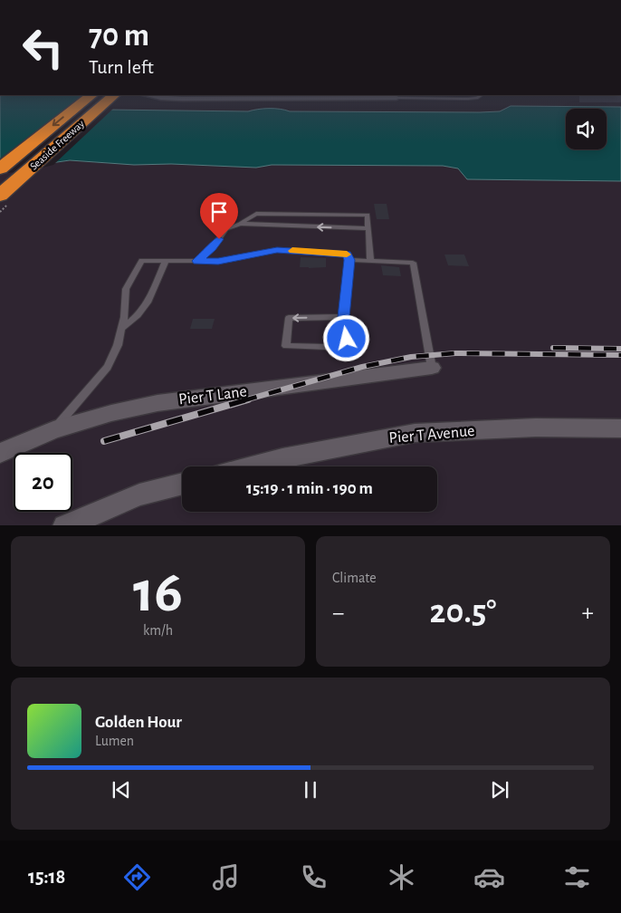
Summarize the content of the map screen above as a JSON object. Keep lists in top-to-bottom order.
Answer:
{
  "streets": {
    "highway": ["Seaside Freeway"],
    "street": ["Pier T Lane", "Pier T Avenue"]
  },
  "page": {
    "turn": ["70 m", "Turn left"],
    "limit": "20",
    "trip": "15:19 · 1 min · 190 m",
    "tile": [
      ["16", "km/h"],
      "Climate"
    ],
    "heat": ["−", "20.5°", "+"],
    "song": ["Golden Hour", "Lumen"],
    "tabs": "15:18"
  }
}
